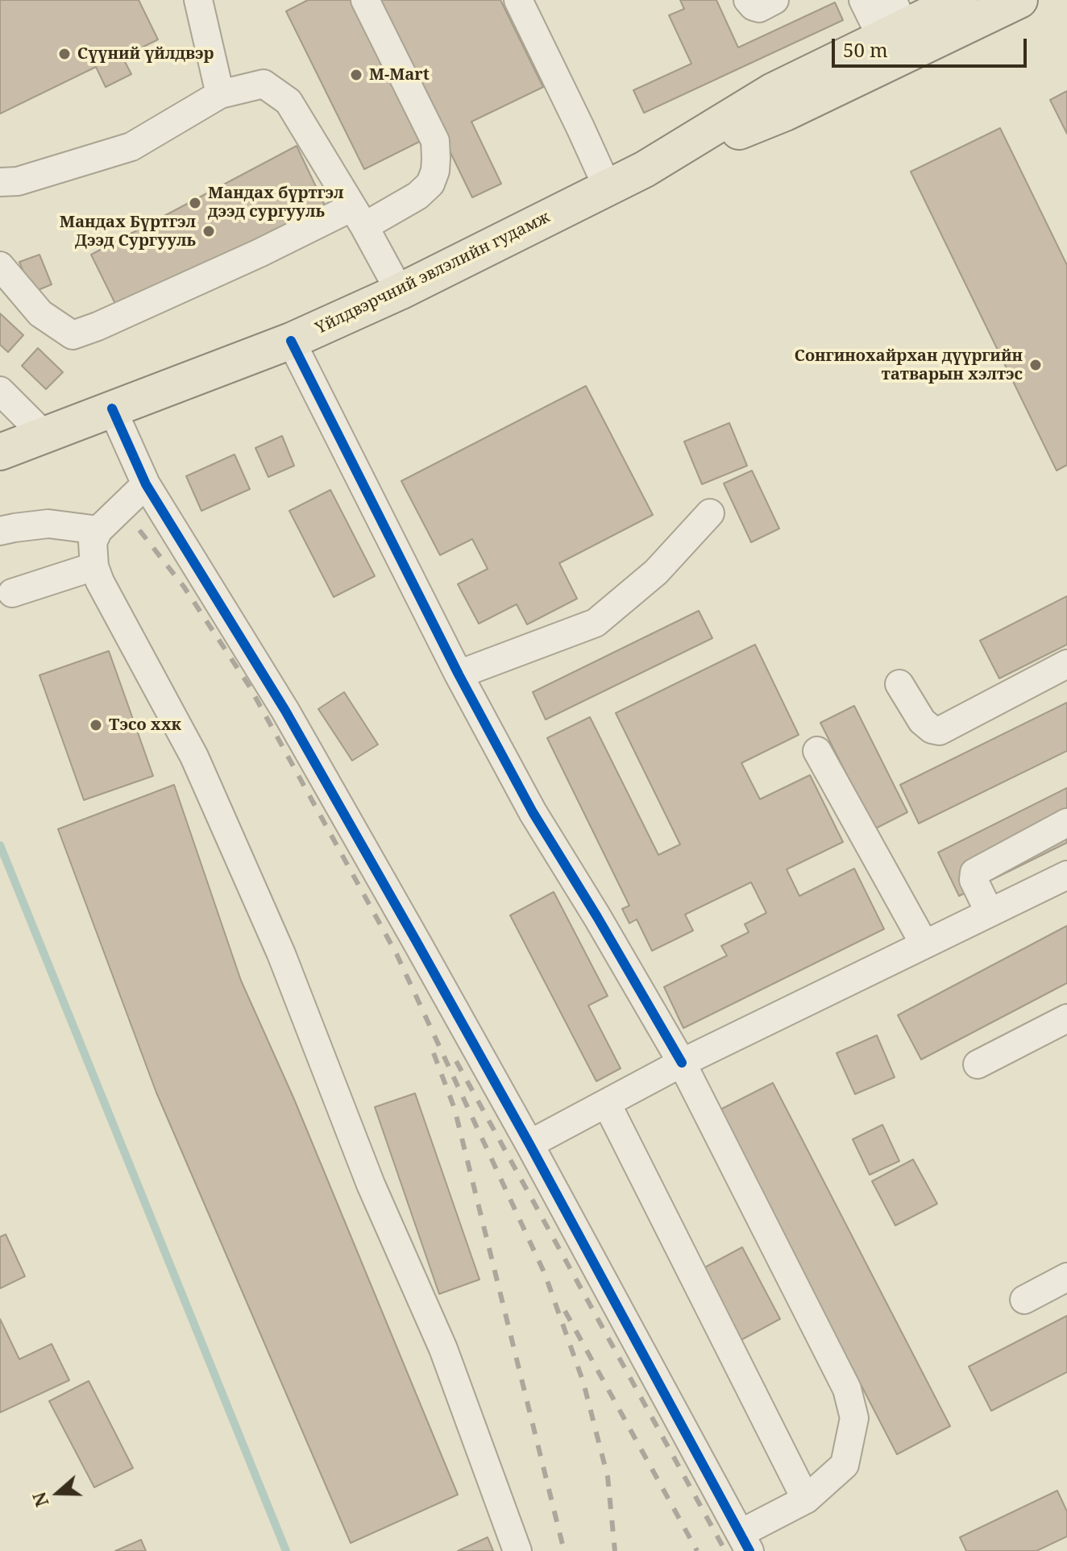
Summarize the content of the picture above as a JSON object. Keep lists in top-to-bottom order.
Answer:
{
  "streets": {
    "main road": ["Үйлдвэрчний эвлэлийн гудамж"]
  },
  "places": [
    "Сүүний үйлдвэр",
    "M-Mart",
    "Мандах бүртгэл дээд сургууль",
    "Мандах Бүртгэл Дээд Сургууль",
    "Сонгинохайрхан дүүргийн татварын хэлтэс",
    "Тэсо ххк"
  ],
  "scale_bar": "50 m",
  "north": "left"
}
